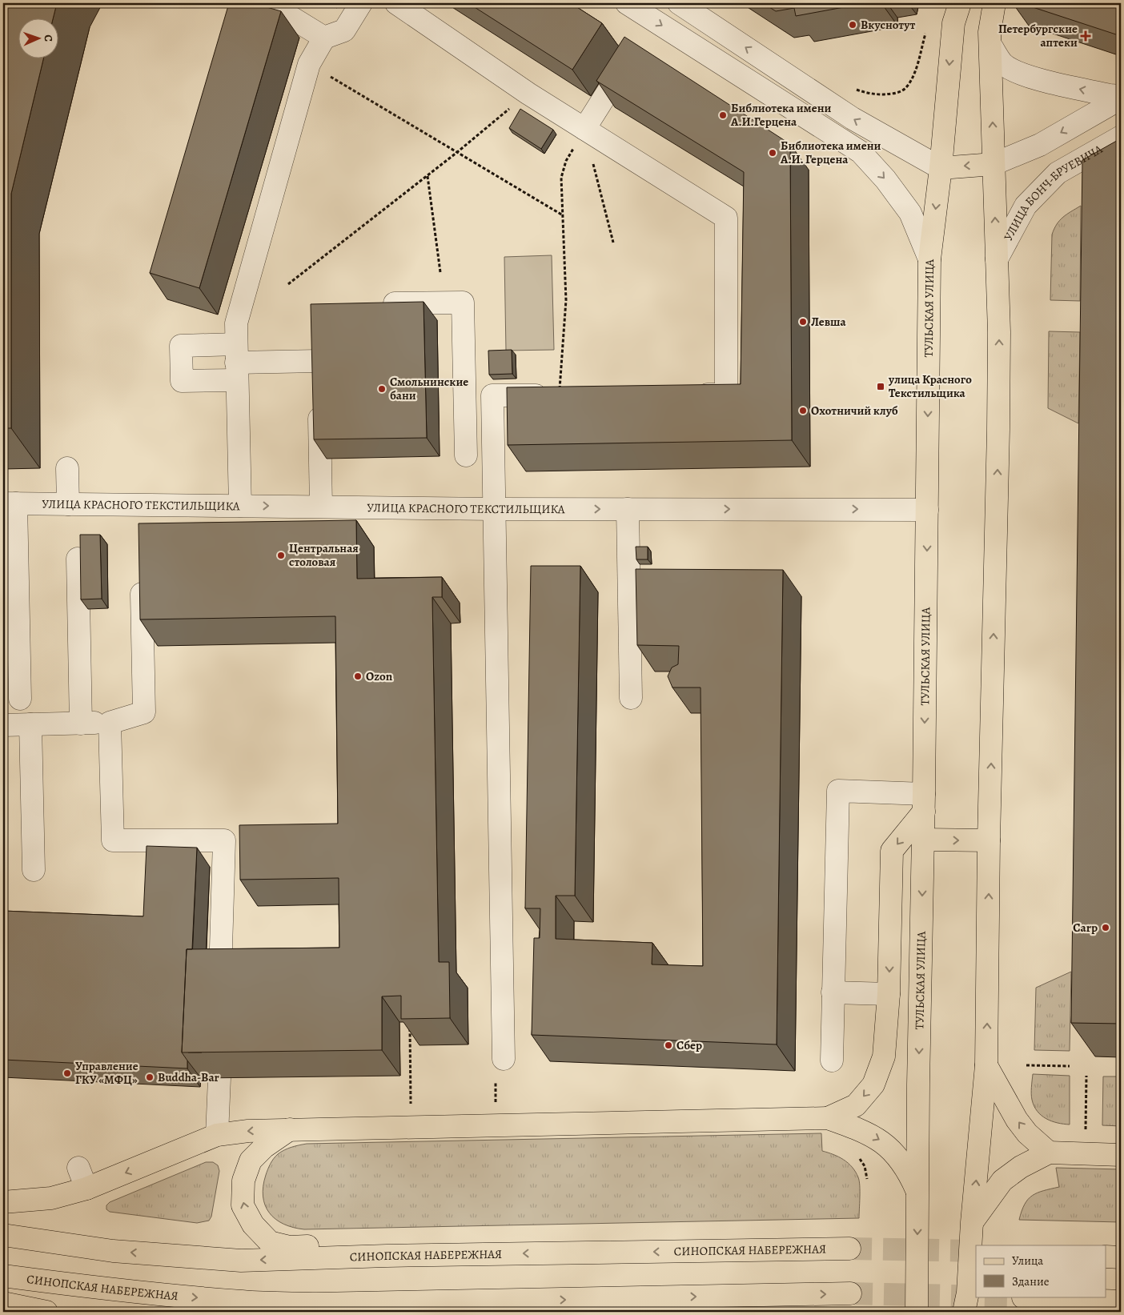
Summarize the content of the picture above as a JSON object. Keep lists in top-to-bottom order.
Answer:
{
  "streets": {
    "main road": ["ТУЛЬСКАЯ УЛИЦА", "СИНОПСКАЯ НАБЕРЕЖНАЯ"],
    "street": ["УЛИЦА БОНЧ-БРУЕВИЧА", "УЛИЦА КРАСНОГО ТЕКСТИЛЬЩИКА"]
  },
  "crossings": [
    ["ТУЛЬСКАЯ УЛИЦА", "УЛИЦА КРАСНОГО ТЕКСТИЛЬЩИКА"]
  ],
  "one_way": ["УЛИЦА КРАСНОГО ТЕКСТИЛЬЩИКА"],
  "places": {
    "other": [
      "Вкуснотут",
      "Библиотека имени А.И.Герцена",
      "Библиотека имени А.И. Герцена",
      "Левша",
      "Смольнинские бани",
      "Охотничий клуб",
      "Центральная столовая",
      "Ozon",
      "Carp",
      "Сбер",
      "Управление ГКУ «МФЦ»",
      "Buddha-Bar"
    ],
    "health": ["Петербургские аптеки"],
    "transit": ["улица Красного Текстильщика"]
  },
  "legend": ["Улица", "Здание"],
  "north": "right"
}
